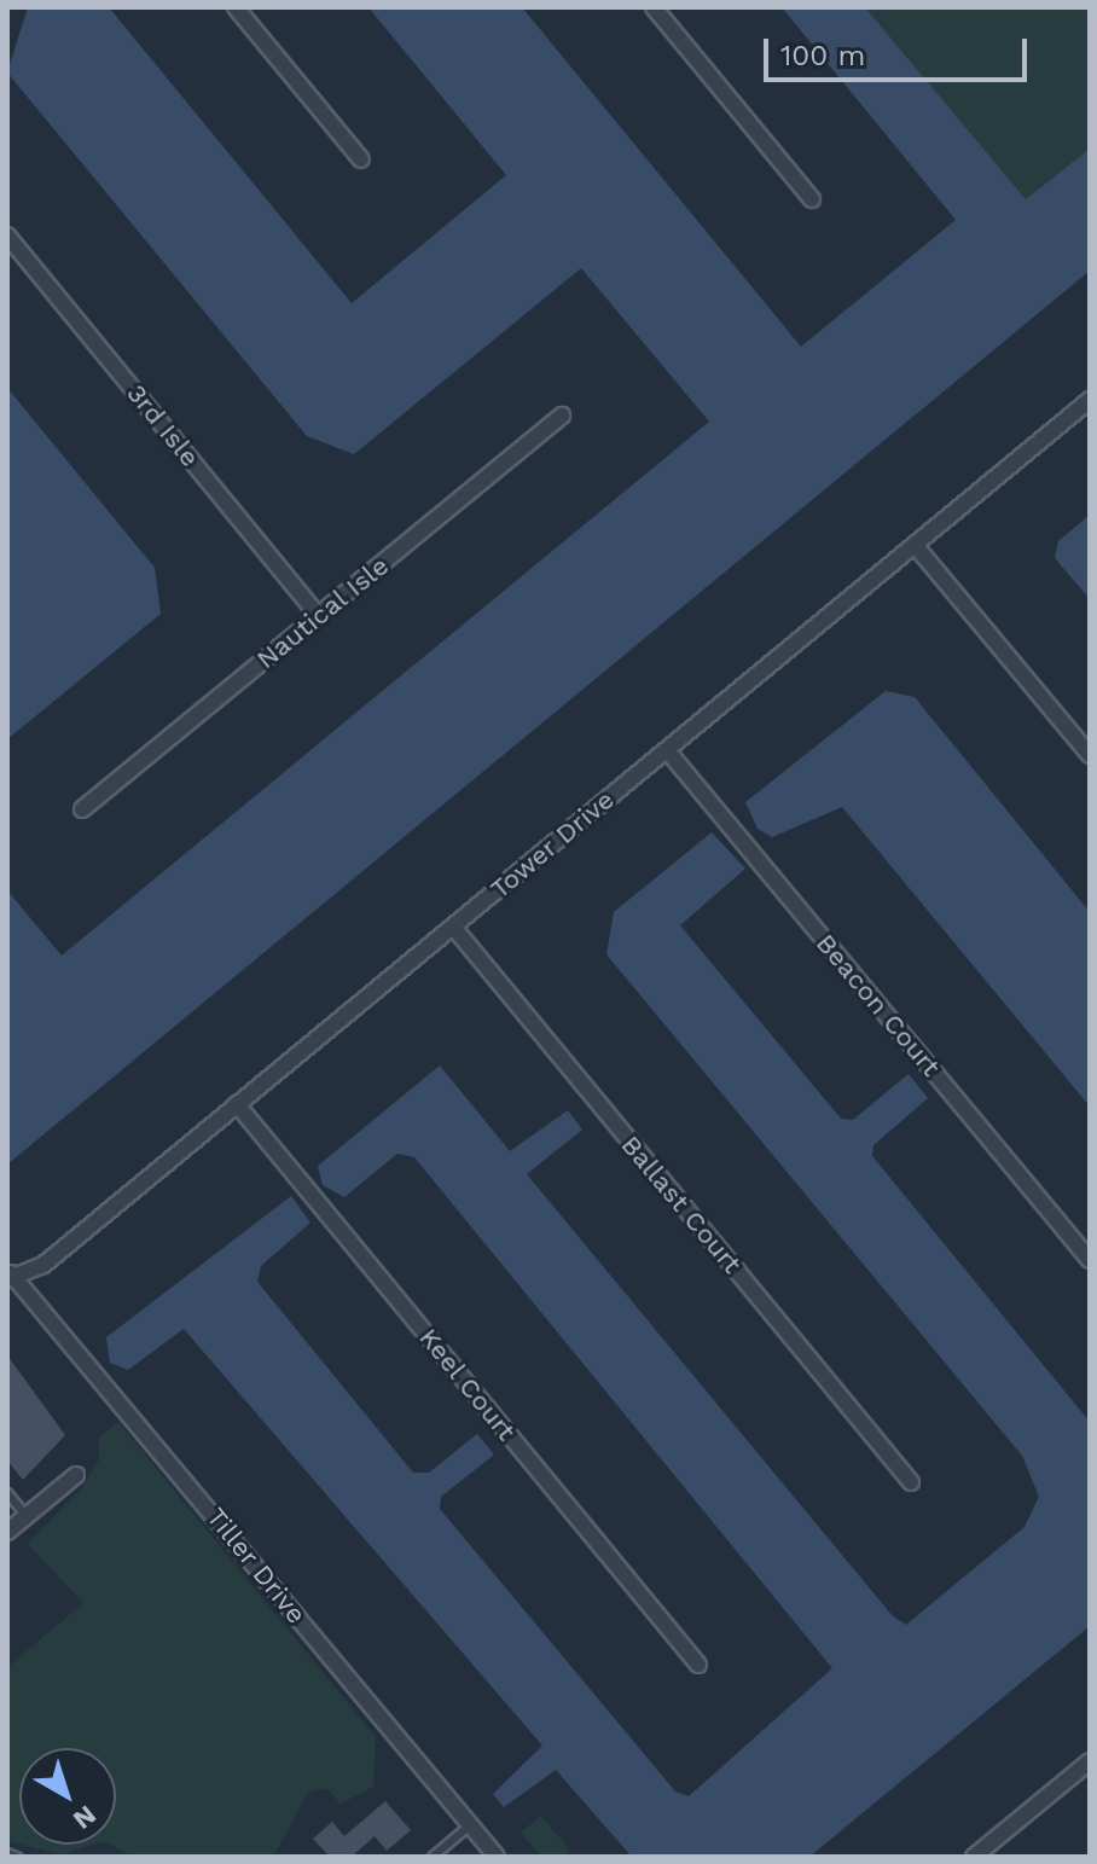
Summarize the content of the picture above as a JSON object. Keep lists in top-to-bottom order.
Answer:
{
  "streets": {
    "street": [
      "3rd Isle",
      "Nautical Isle",
      "Tower Drive",
      "Beacon Court",
      "Ballast Court",
      "Keel Court",
      "Tiller Drive"
    ]
  },
  "crossings": [
    ["3rd Isle", "Nautical Isle"],
    ["Tower Drive", "Beacon Court"],
    ["Tower Drive", "Ballast Court"],
    ["Tower Drive", "Keel Court"],
    ["Tower Drive", "Tiller Drive"]
  ],
  "scale_bar": "100 m",
  "north": "bottom right"
}
